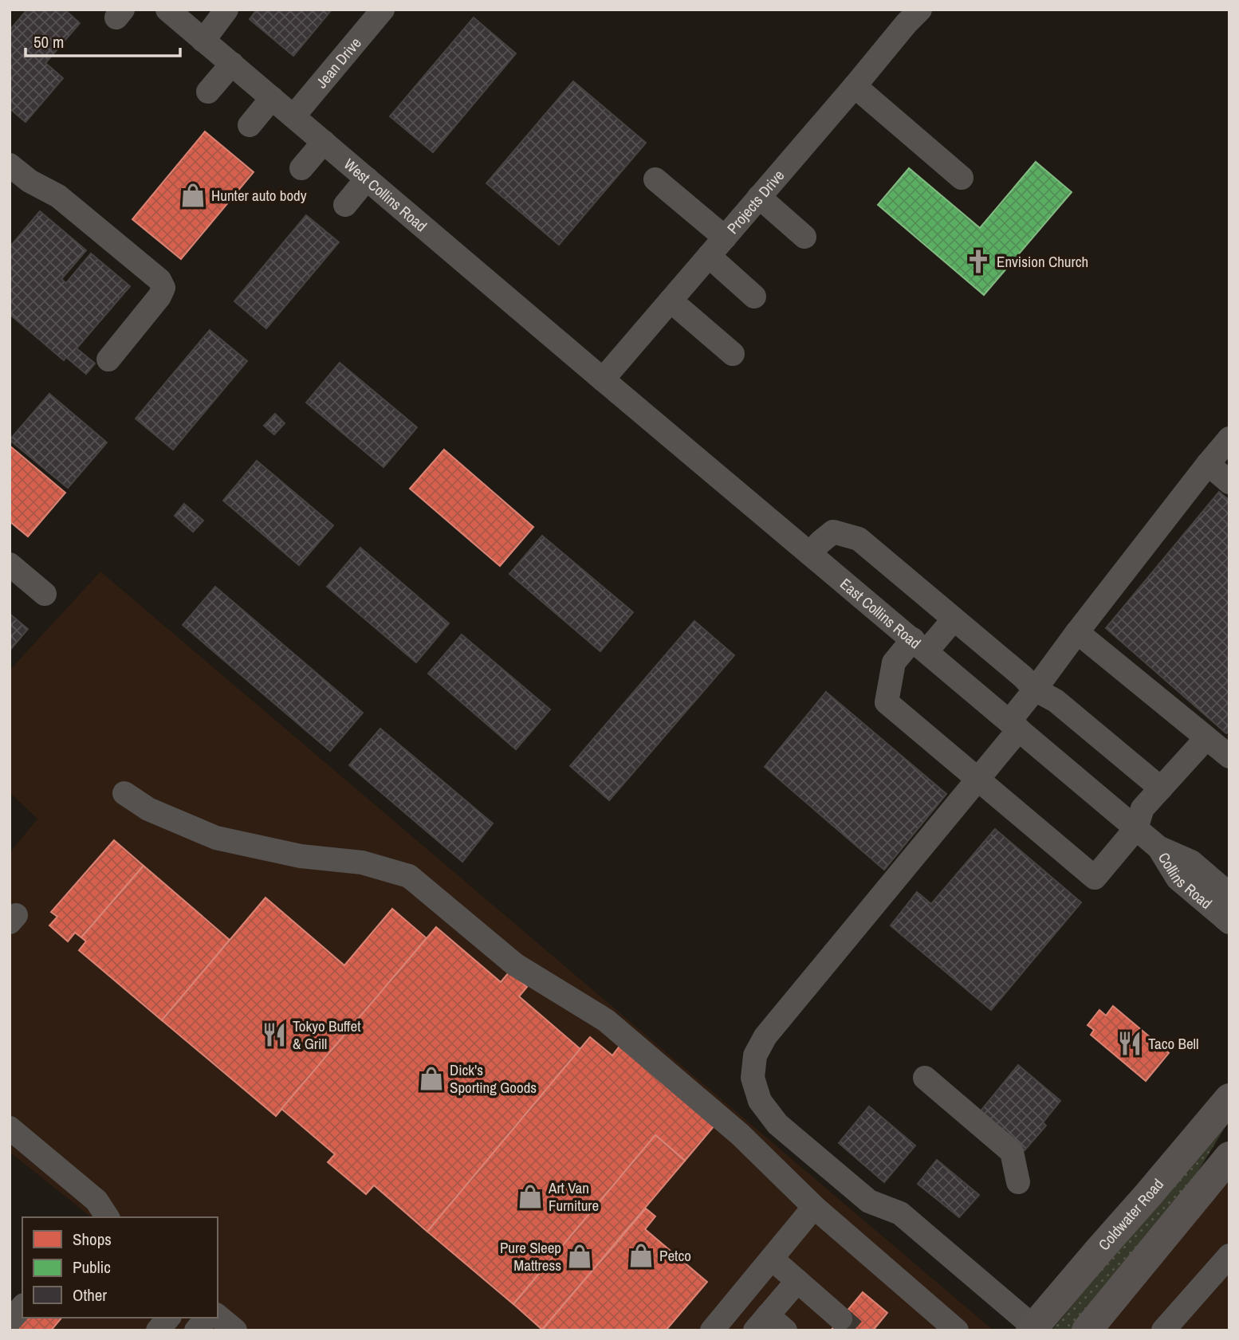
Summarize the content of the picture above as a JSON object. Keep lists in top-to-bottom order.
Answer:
{
  "streets": {
    "main road": ["Coldwater Road"],
    "street": [
      "Jean Drive",
      "West Collins Road",
      "Projects Drive",
      "East Collins Road",
      "Collins Road"
    ]
  },
  "crossings": [
    ["Jean Drive", "West Collins Road"],
    ["West Collins Road", "Projects Drive"],
    ["West Collins Road", "East Collins Road"],
    ["Projects Drive", "East Collins Road"],
    ["East Collins Road", "Collins Road"]
  ],
  "places": {
    "shop": [
      "Hunter auto body",
      "Dick's Sporting Goods",
      "Art Van Furniture",
      "Petco",
      "Pure Sleep Mattress"
    ],
    "church": ["Envision Church"],
    "restaurant": ["Tokyo Buffet & Grill", "Taco Bell"]
  },
  "legend": ["Shops", "Public", "Other"],
  "scale_bar": "50 m"
}
